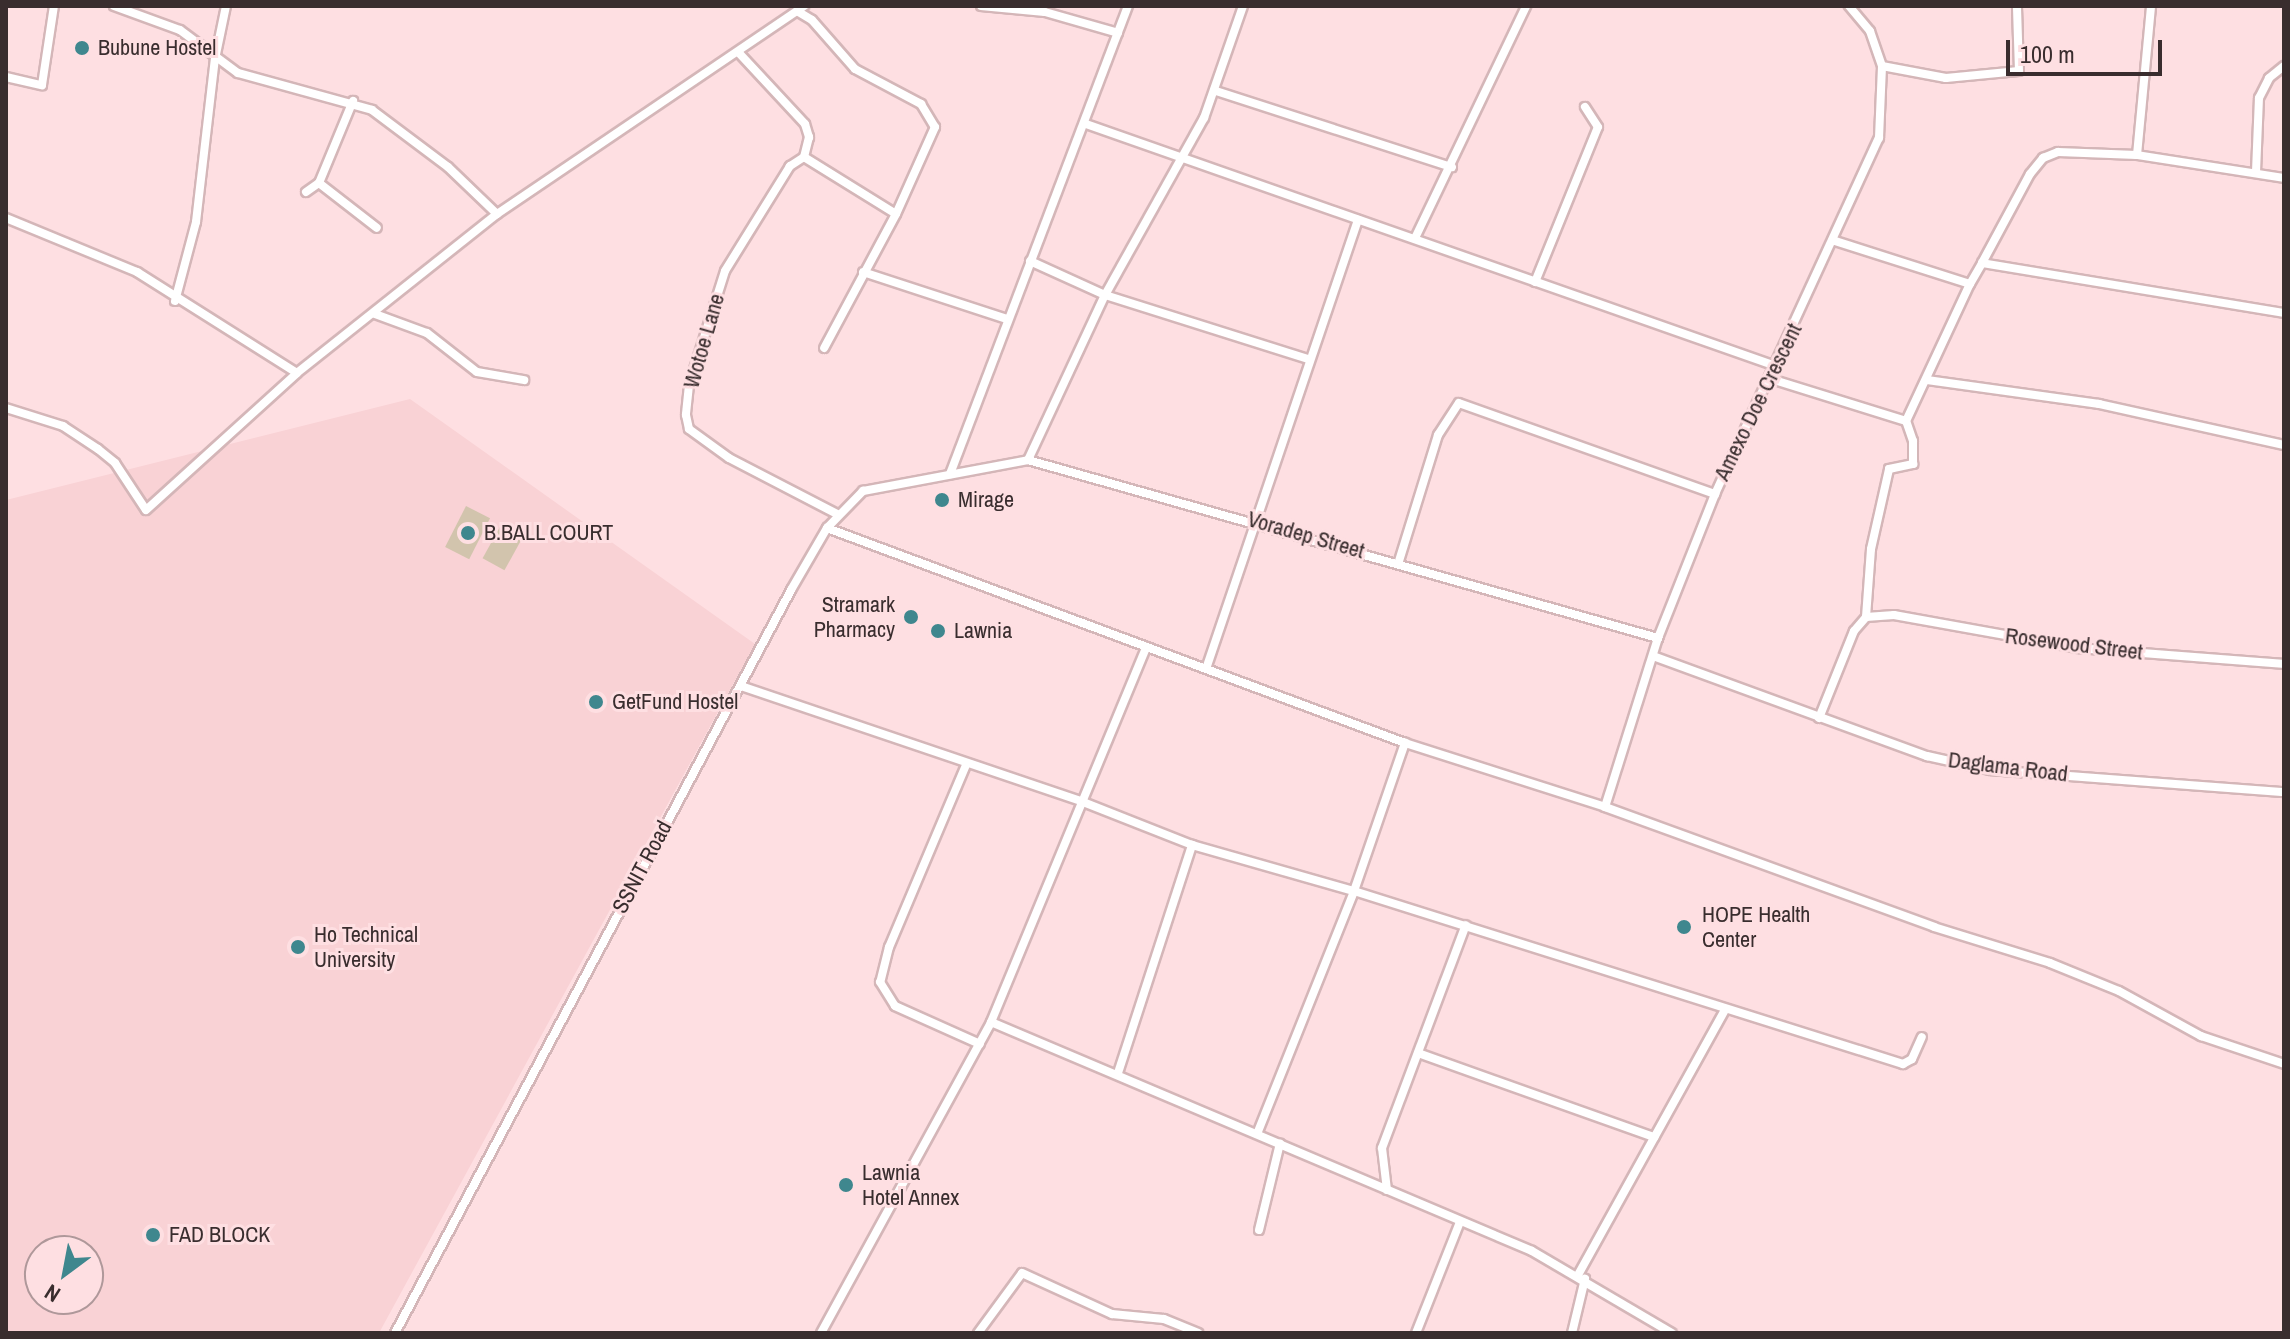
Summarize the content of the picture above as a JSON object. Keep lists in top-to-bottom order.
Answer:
{
  "streets": {
    "street": [
      "Wotoe Lane",
      "Amexo Doe Crescent",
      "Voradep Street",
      "Rosewood Street",
      "Daglama Road",
      "SSNIT Road"
    ]
  },
  "crossings": [
    ["Wotoe Lane", "SSNIT Road"],
    ["Amexo Doe Crescent", "Voradep Street"],
    ["Amexo Doe Crescent", "Daglama Road"],
    ["Voradep Street", "SSNIT Road"]
  ],
  "places": [
    "Bubune Hostel",
    "Mirage",
    "B.BALL COURT",
    "Stramark Pharmacy",
    "Lawnia",
    "GetFund Hostel",
    "HOPE Health Center",
    "Ho Technical University",
    "Lawnia Hotel Annex",
    "FAD BLOCK"
  ],
  "scale_bar": "100 m",
  "north": "bottom left"
}
